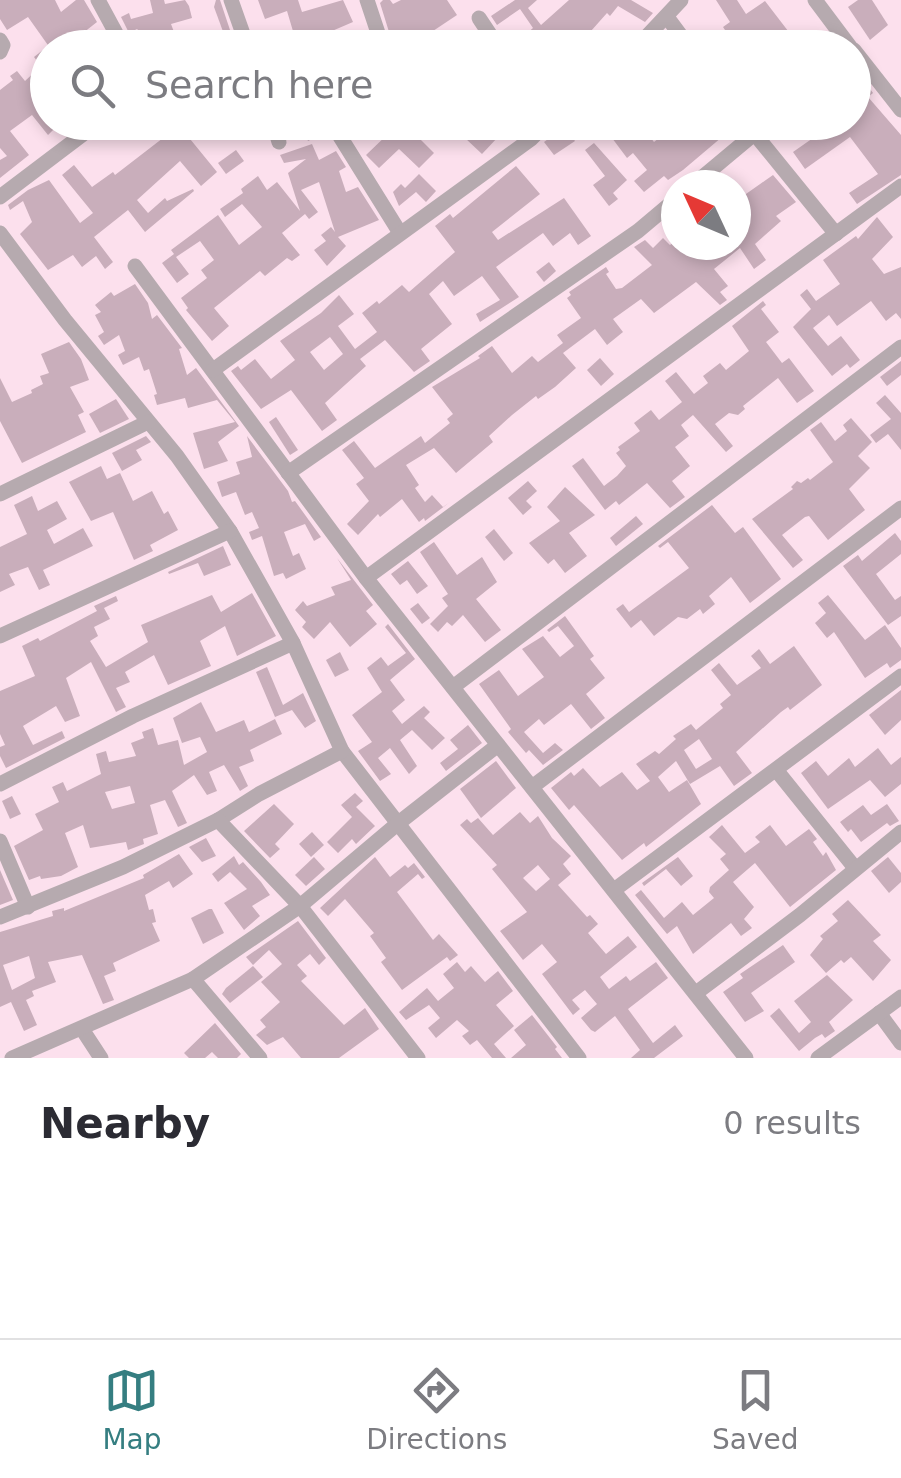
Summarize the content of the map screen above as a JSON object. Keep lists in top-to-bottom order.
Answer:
{
  "north": "top left",
  "page": {
    "search": "Search here",
    "heading": ["Nearby", "0 results"],
    "nav": ["Map", "Directions", "Saved"]
  }
}
